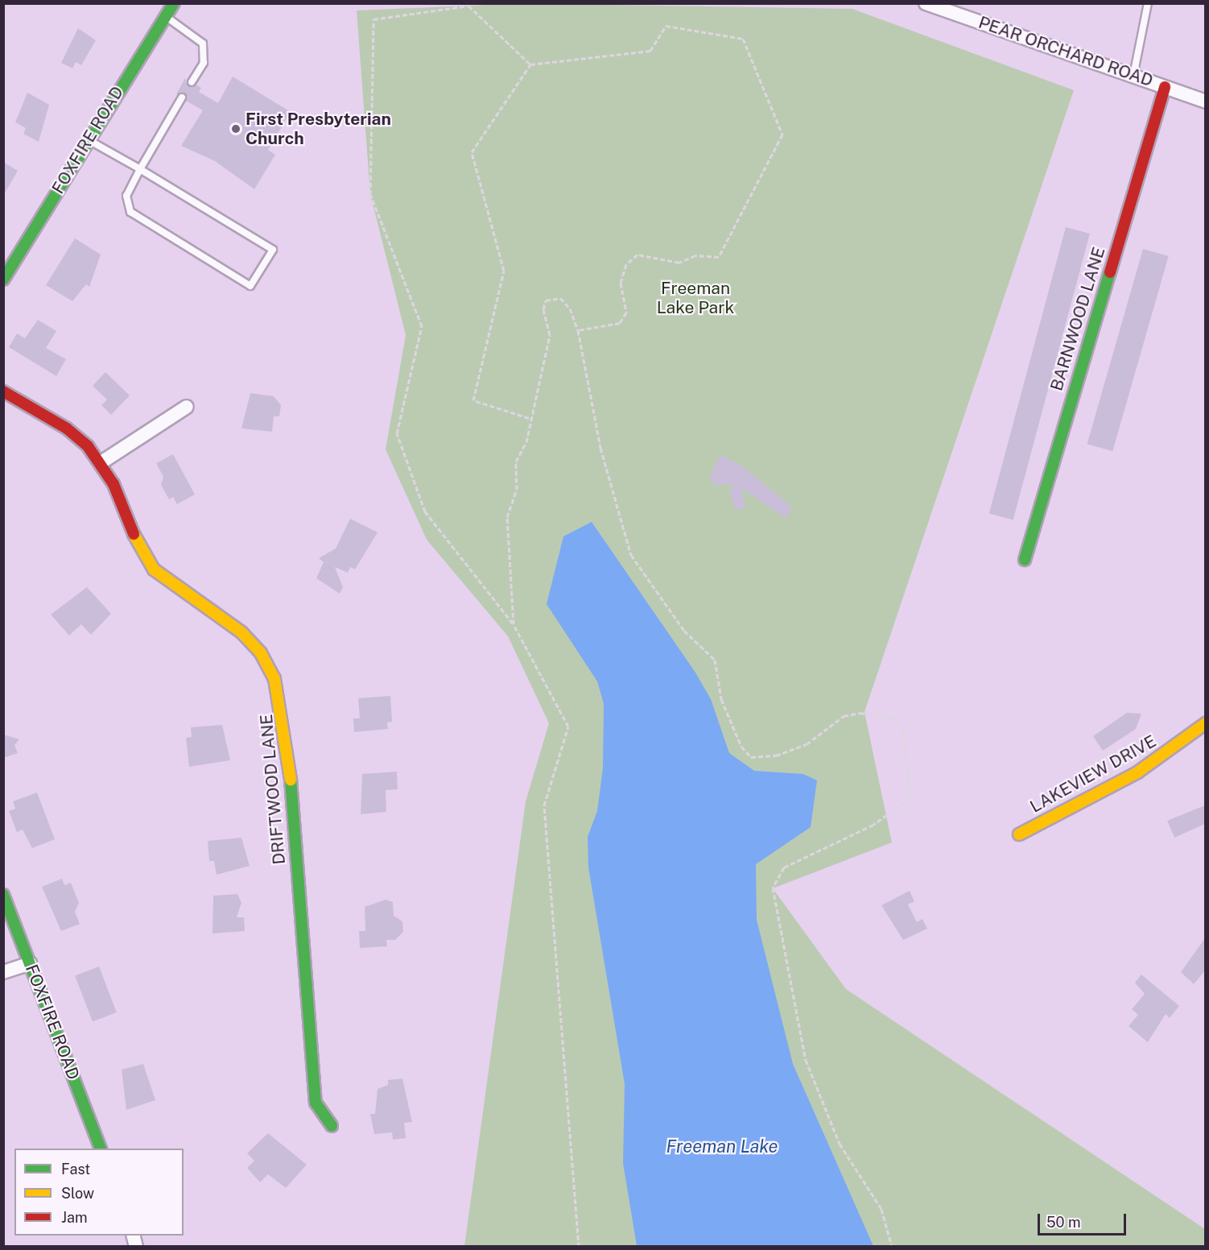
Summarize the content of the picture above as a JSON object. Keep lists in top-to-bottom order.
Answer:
{
  "streets": {
    "street": [
      "PEAR ORCHARD ROAD",
      "FOXFIRE ROAD",
      "BARNWOOD LANE",
      "LAKEVIEW DRIVE",
      "DRIFTWOOD LANE"
    ]
  },
  "crossings": [
    ["PEAR ORCHARD ROAD", "BARNWOOD LANE"]
  ],
  "water": ["Freeman Lake"],
  "parks": ["Freeman Lake Park"],
  "places": ["First Presbyterian Church"],
  "legend": ["Fast", "Slow", "Jam"],
  "scale_bar": "50 m"
}
